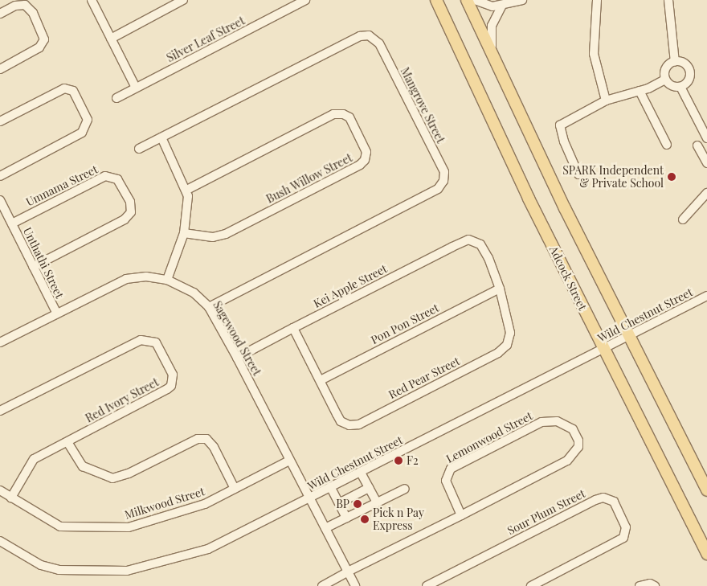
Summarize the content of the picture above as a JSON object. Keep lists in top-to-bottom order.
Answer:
{
  "streets": {
    "main road": ["Adcock Street"],
    "street": [
      "Silver Leaf Street",
      "Mangrove Street",
      "Bush Willow Street",
      "Umnama Street",
      "Unthathi Street",
      "Kei Apple Street",
      "Wild Chestnut Street",
      "Pon Pon Street",
      "Sagewood Street",
      "Red Pear Street",
      "Red Ivory Street",
      "Lemonwood Street",
      "Milkwood Street",
      "Sour Plum Street"
    ]
  },
  "crossings": [
    ["Mangrove Street", "Sagewood Street"],
    ["Umnama Street", "Unthathi Street"],
    ["Unthathi Street", "Sagewood Street"],
    ["Adcock Street", "Wild Chestnut Street"],
    ["Kei Apple Street", "Sagewood Street"],
    ["Kei Apple Street", "Red Pear Street"],
    ["Wild Chestnut Street", "Sagewood Street"],
    ["Pon Pon Street", "Red Pear Street"],
    ["Sagewood Street", "Lemonwood Street"],
    ["Sagewood Street", "Milkwood Street"],
    ["Red Ivory Street", "Milkwood Street"]
  ],
  "places": [
    "SPARK Independent & Private School",
    "F2",
    "BP",
    "Pick n Pay Express"
  ]
}
